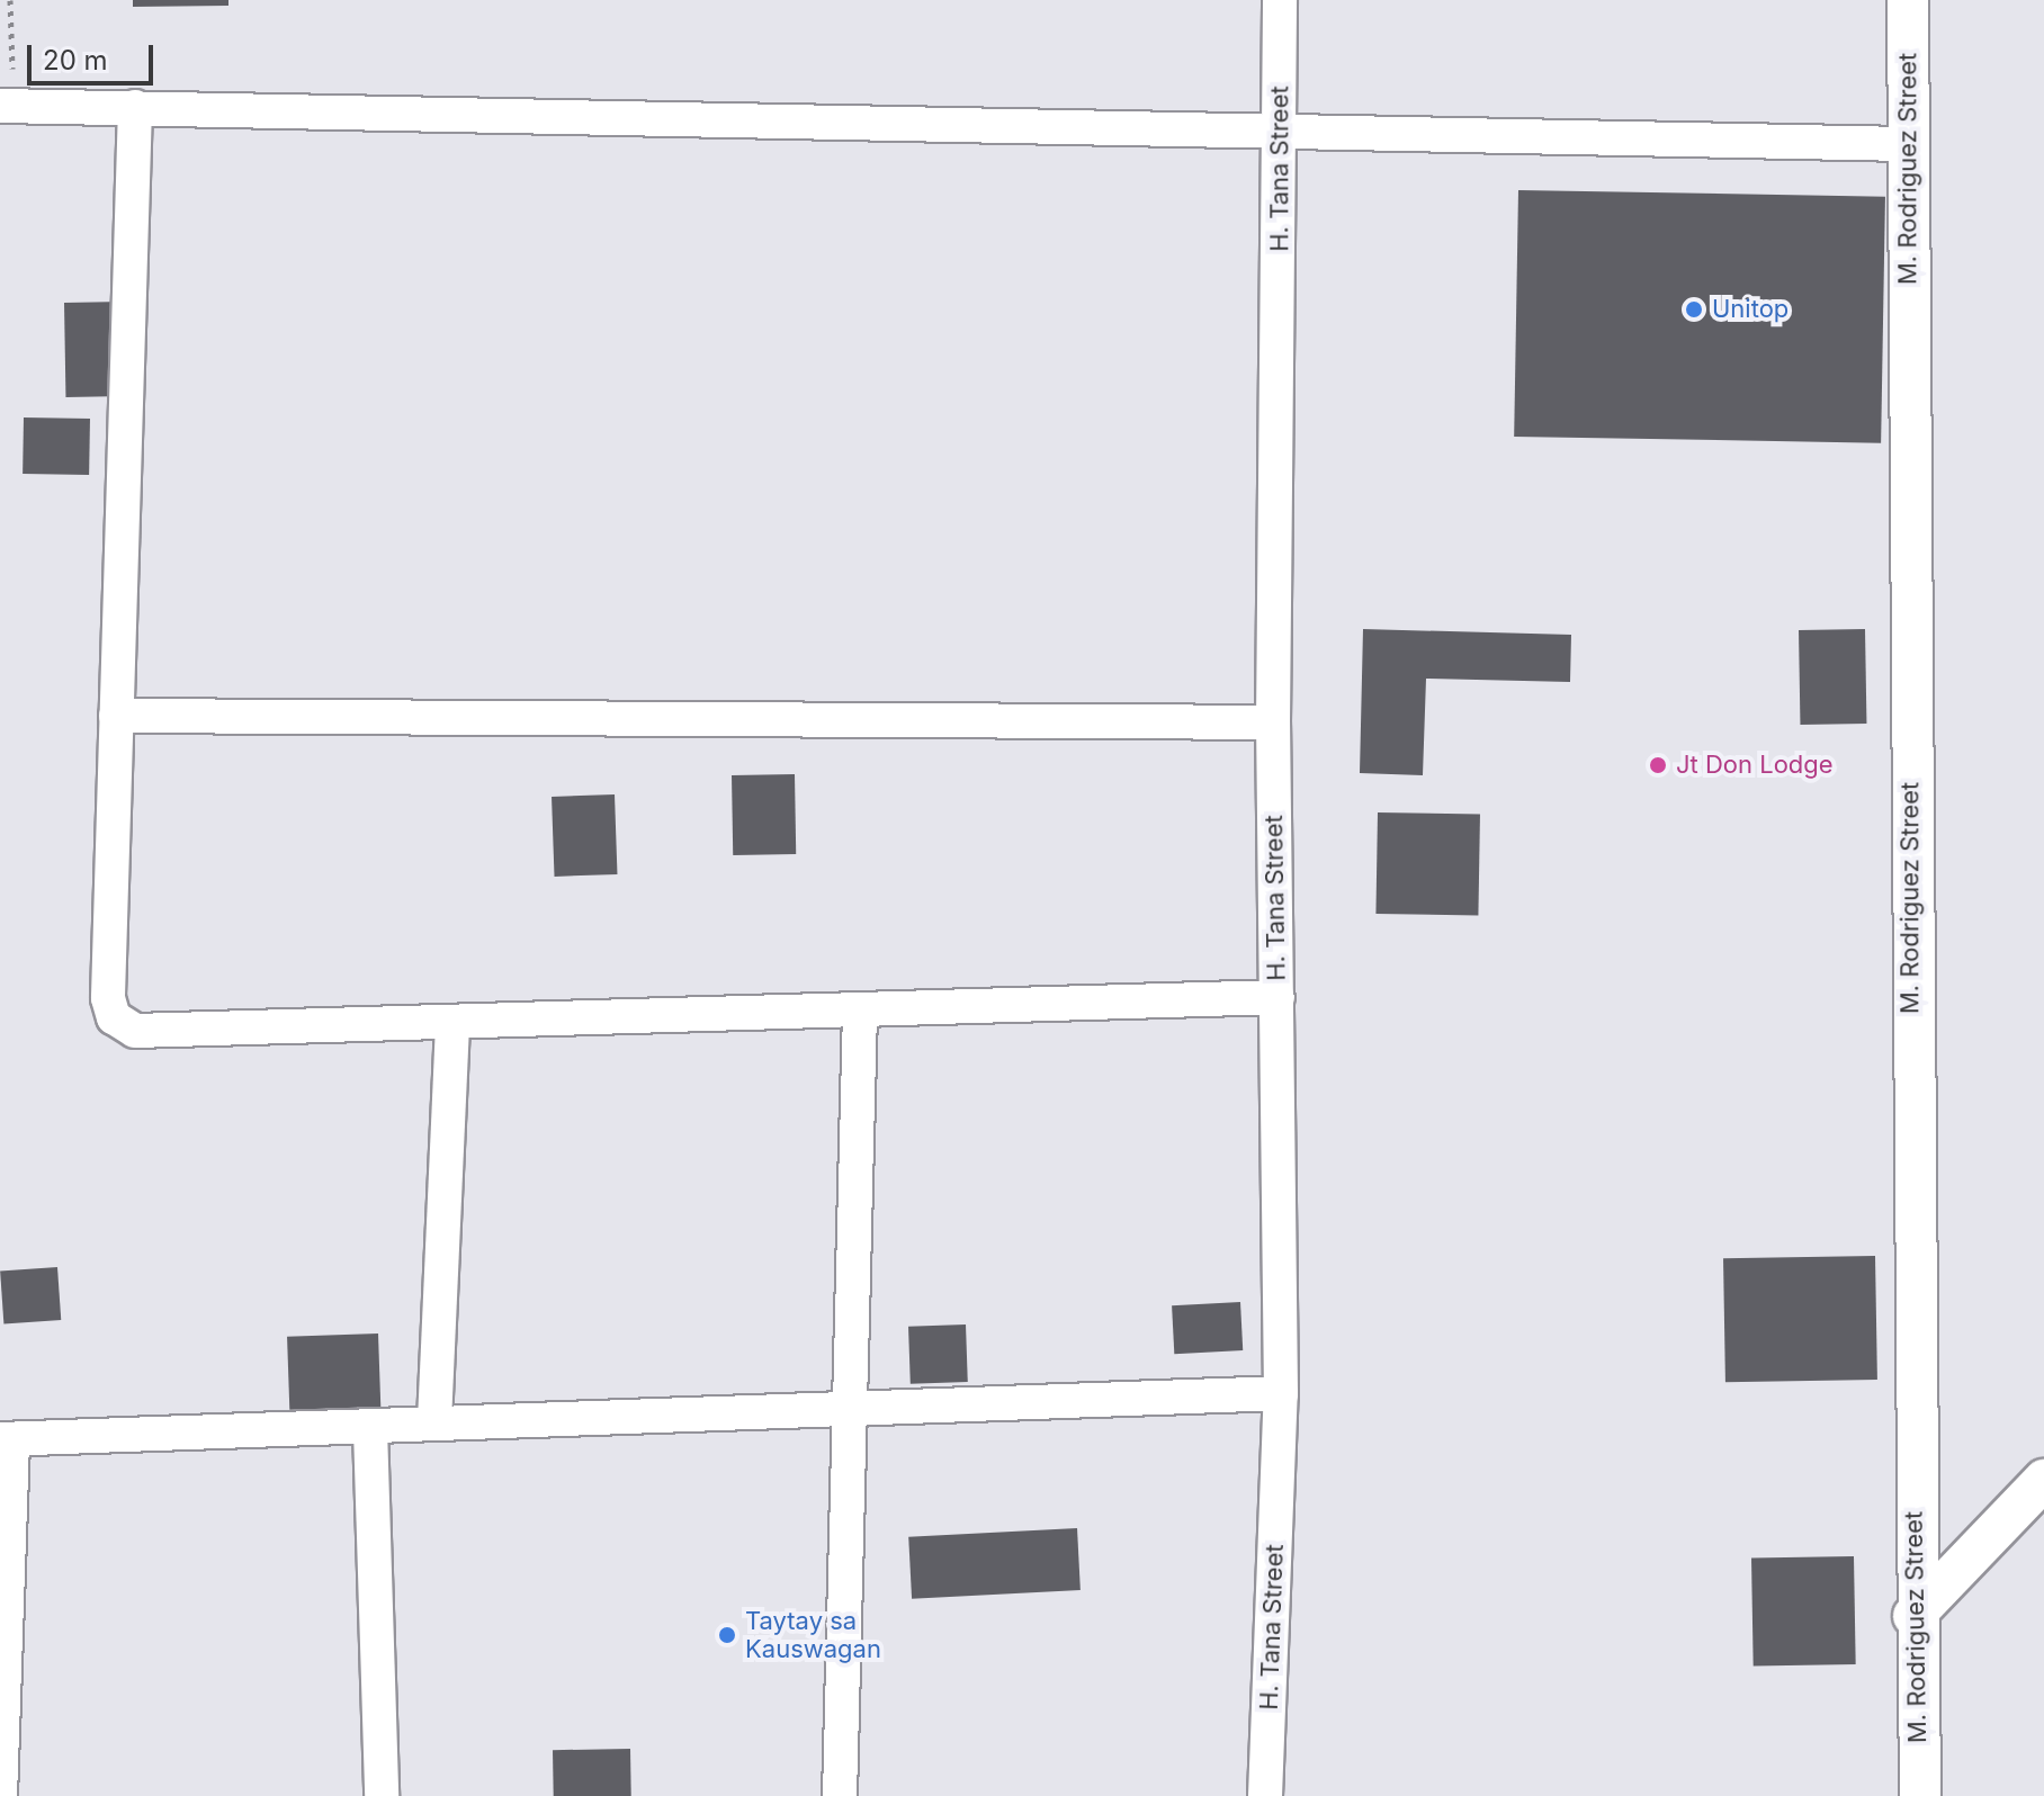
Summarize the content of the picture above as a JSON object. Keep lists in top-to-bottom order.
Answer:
{
  "streets": {
    "street": ["H. Tana Street", "M. Rodriguez Street"]
  },
  "places": ["Unitop", "Jt Don Lodge", "Taytay sa Kauswagan"],
  "scale_bar": "20 m"
}
